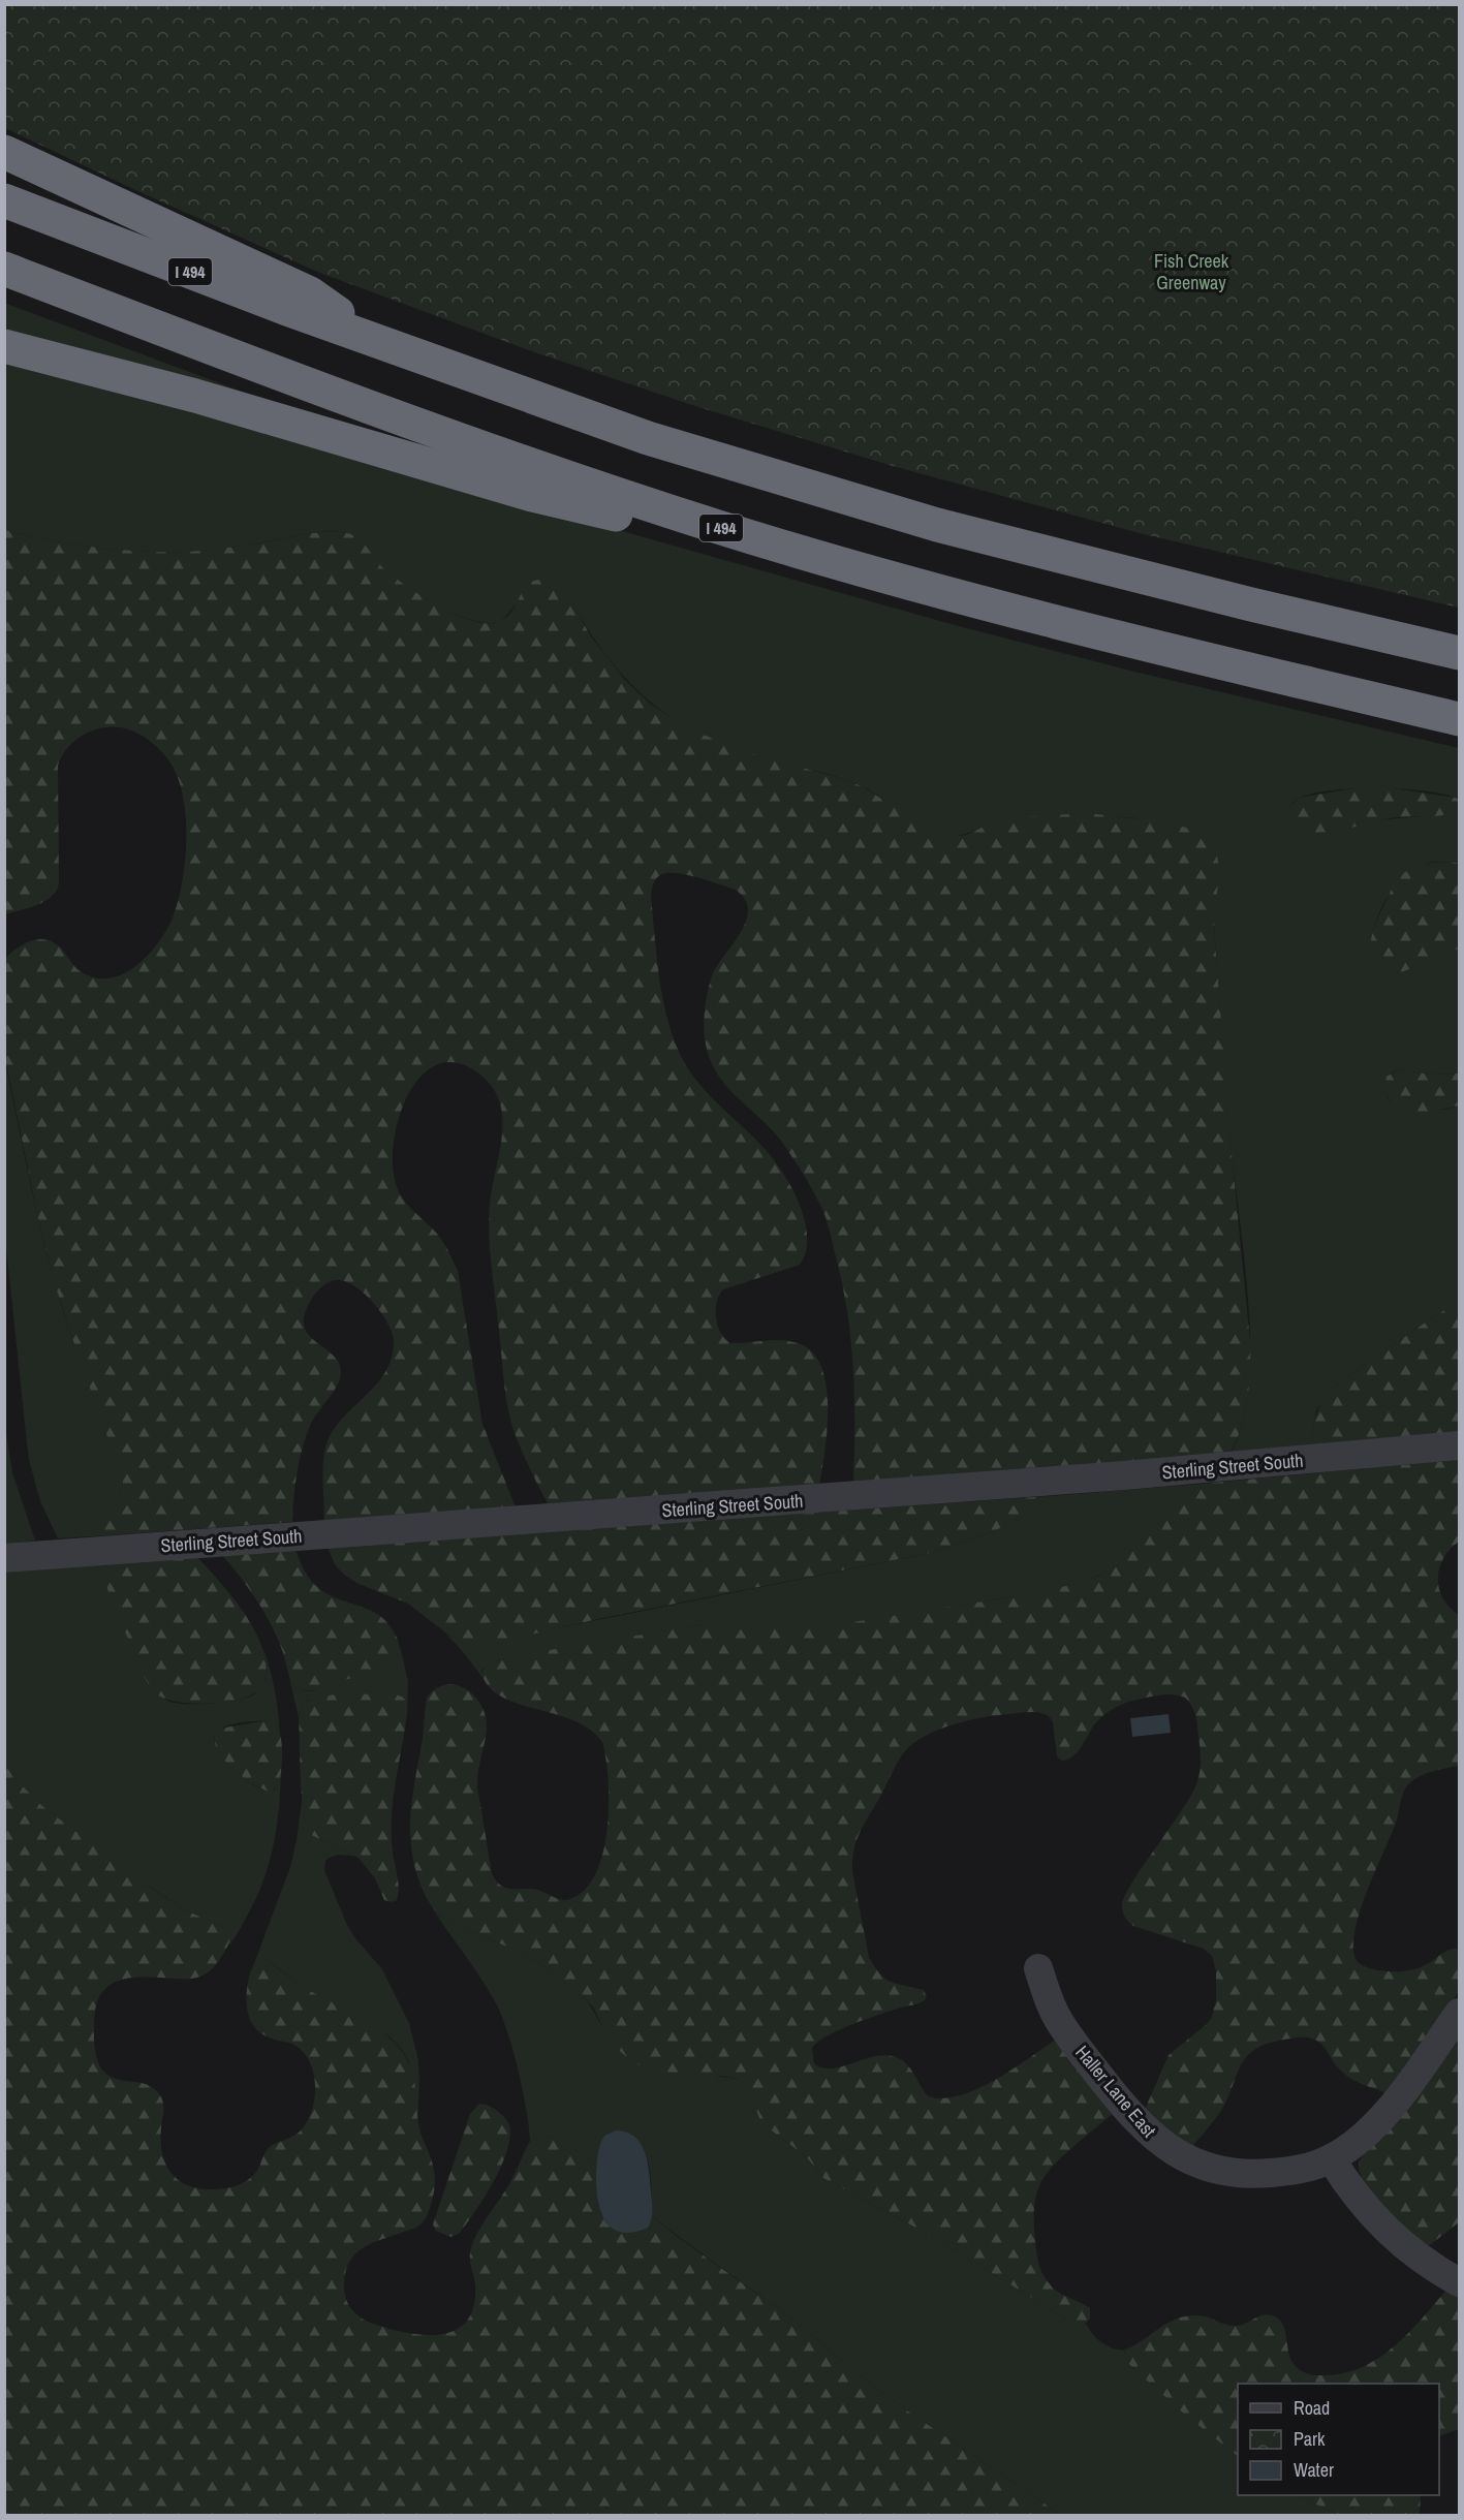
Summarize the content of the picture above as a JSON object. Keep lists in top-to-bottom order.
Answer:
{
  "streets": {
    "highway": ["I 494"],
    "street": ["Sterling Street South", "Haller Lane East"]
  },
  "parks": ["Fish Creek Greenway"],
  "legend": ["Road", "Park", "Water"]
}
